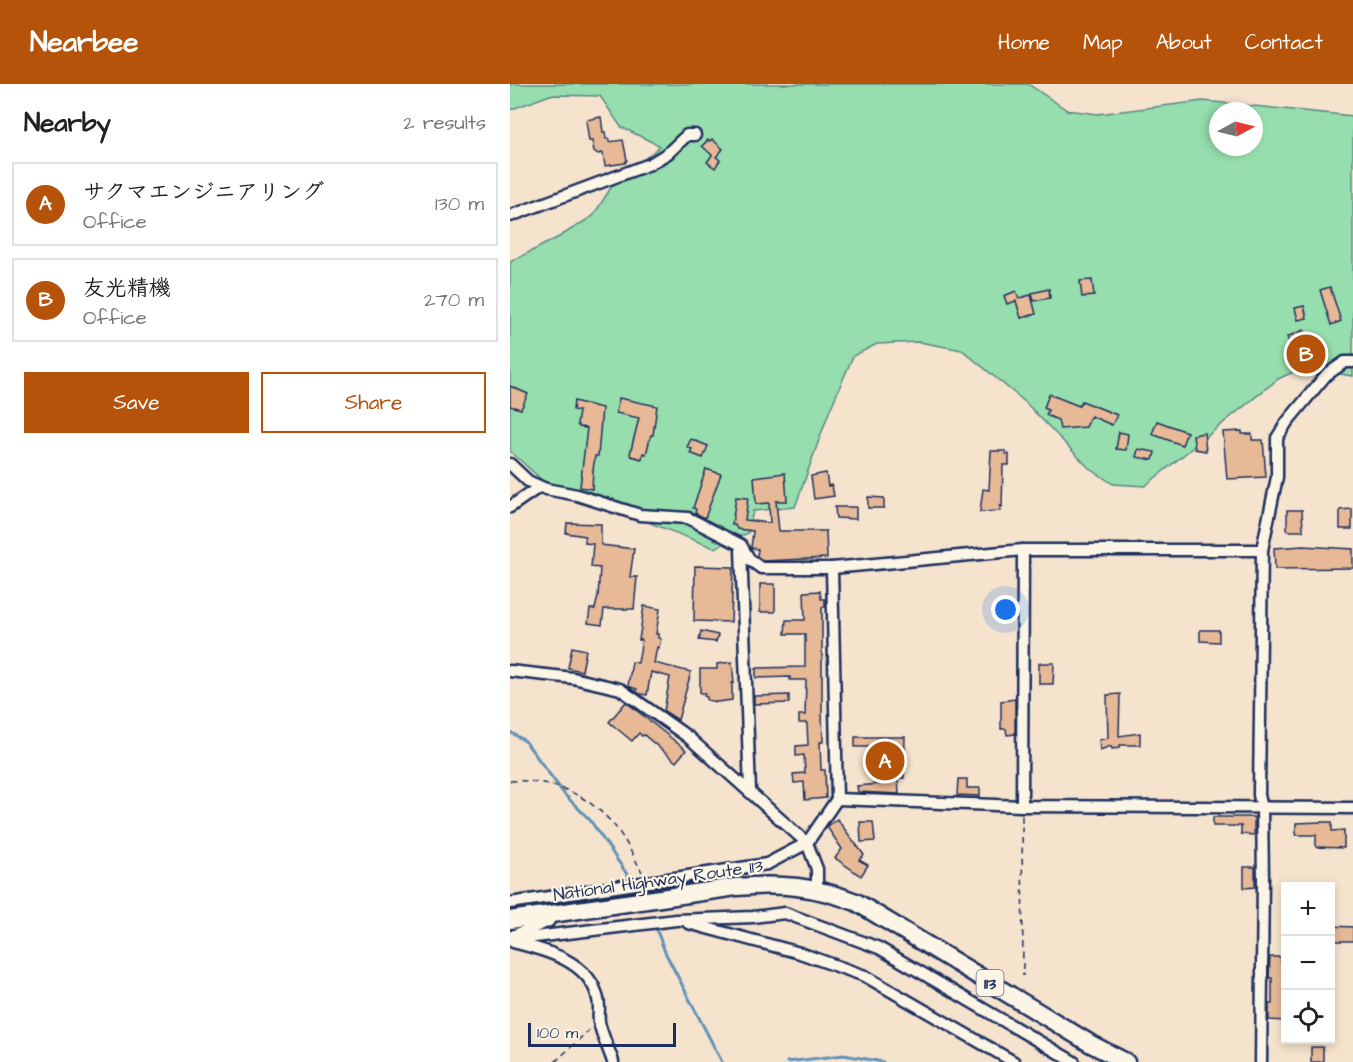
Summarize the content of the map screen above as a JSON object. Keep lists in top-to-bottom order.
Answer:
{
  "streets": {
    "highway": ["National Highway Route 113", "113"]
  },
  "scale_bar": "100 m",
  "north": "right",
  "page": {
    "header": "Nearbee",
    "nav": [
      "Home",
      "Map",
      "About",
      "Contact"
    ],
    "heading": ["Nearby", "2 results"],
    "list": [
      {
        "mark": "A",
        "name": "サクマエンジニアリング",
        "note": "Office",
        "value": "130 m"
      },
      {
        "mark": "B",
        "name": "友光精機",
        "note": "Office",
        "value": "270 m"
      }
    ],
    "pins": ["B", "A"],
    "buttons": ["Save", "Share"],
    "map_buttons": ["+", "−"],
    "scale": "100 m"
  }
}
